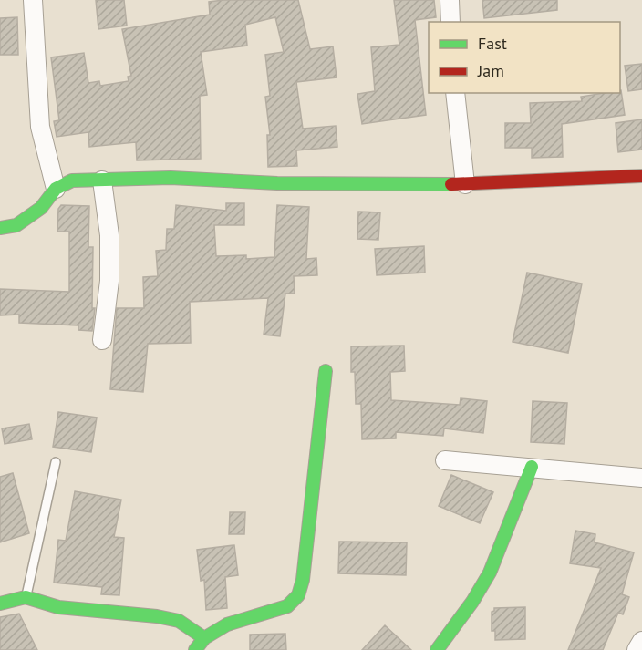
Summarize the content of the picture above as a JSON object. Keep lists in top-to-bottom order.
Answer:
{
  "legend": ["Fast", "Jam"]
}
